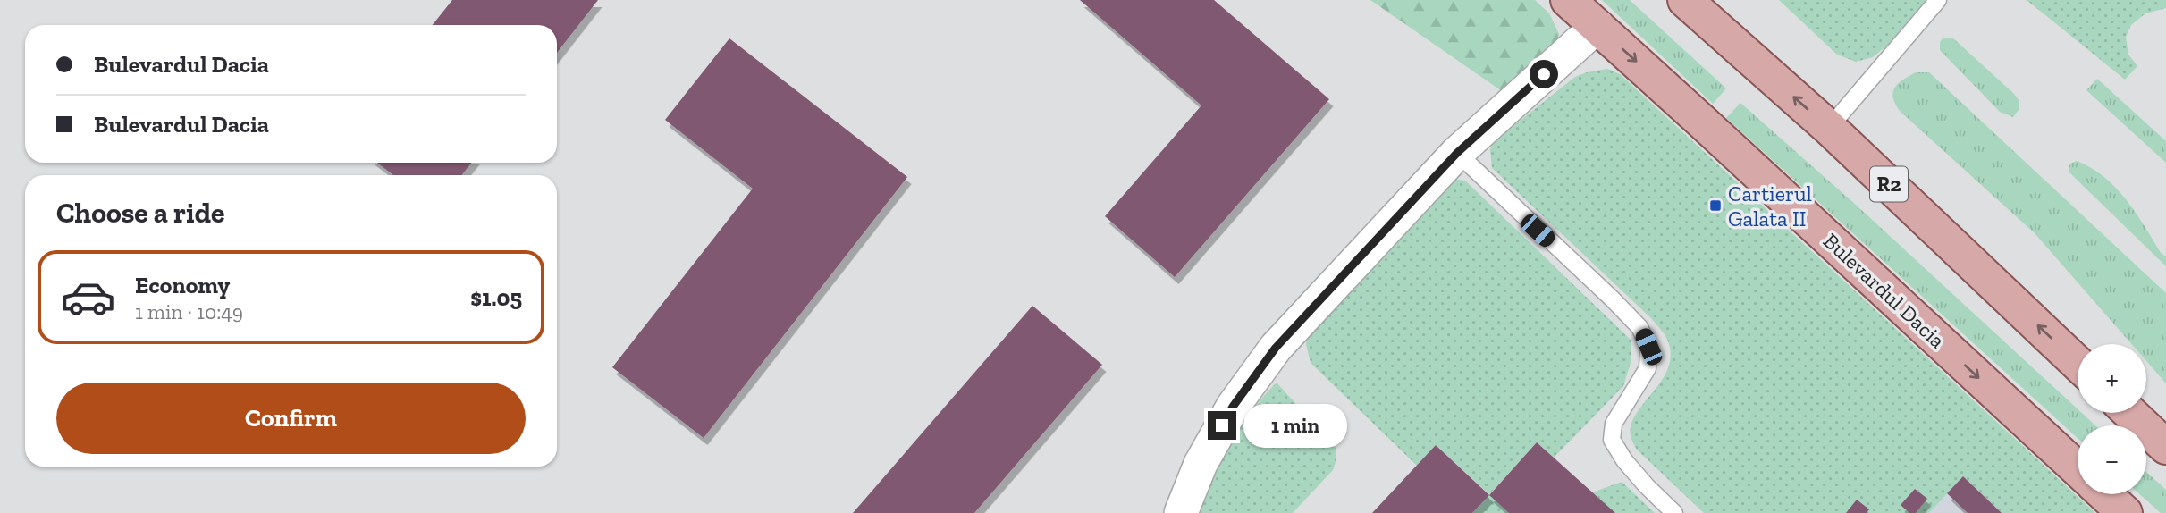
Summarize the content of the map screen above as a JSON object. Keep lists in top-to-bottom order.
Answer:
{
  "streets": {
    "main road": ["R2", "Bulevardul Dacia"]
  },
  "places": {
    "transit": ["Cartierul Galata II"]
  },
  "page": {
    "banner": ["Bulevardul Dacia", "Bulevardul Dacia"],
    "heading": "Choose a ride",
    "list": [
      {
        "name": "Economy",
        "note": "1 min · 10:49",
        "value": "$1.05"
      }
    ],
    "map_buttons": ["+", "−"],
    "buttons": "Confirm",
    "bubble": "1 min"
  }
}
